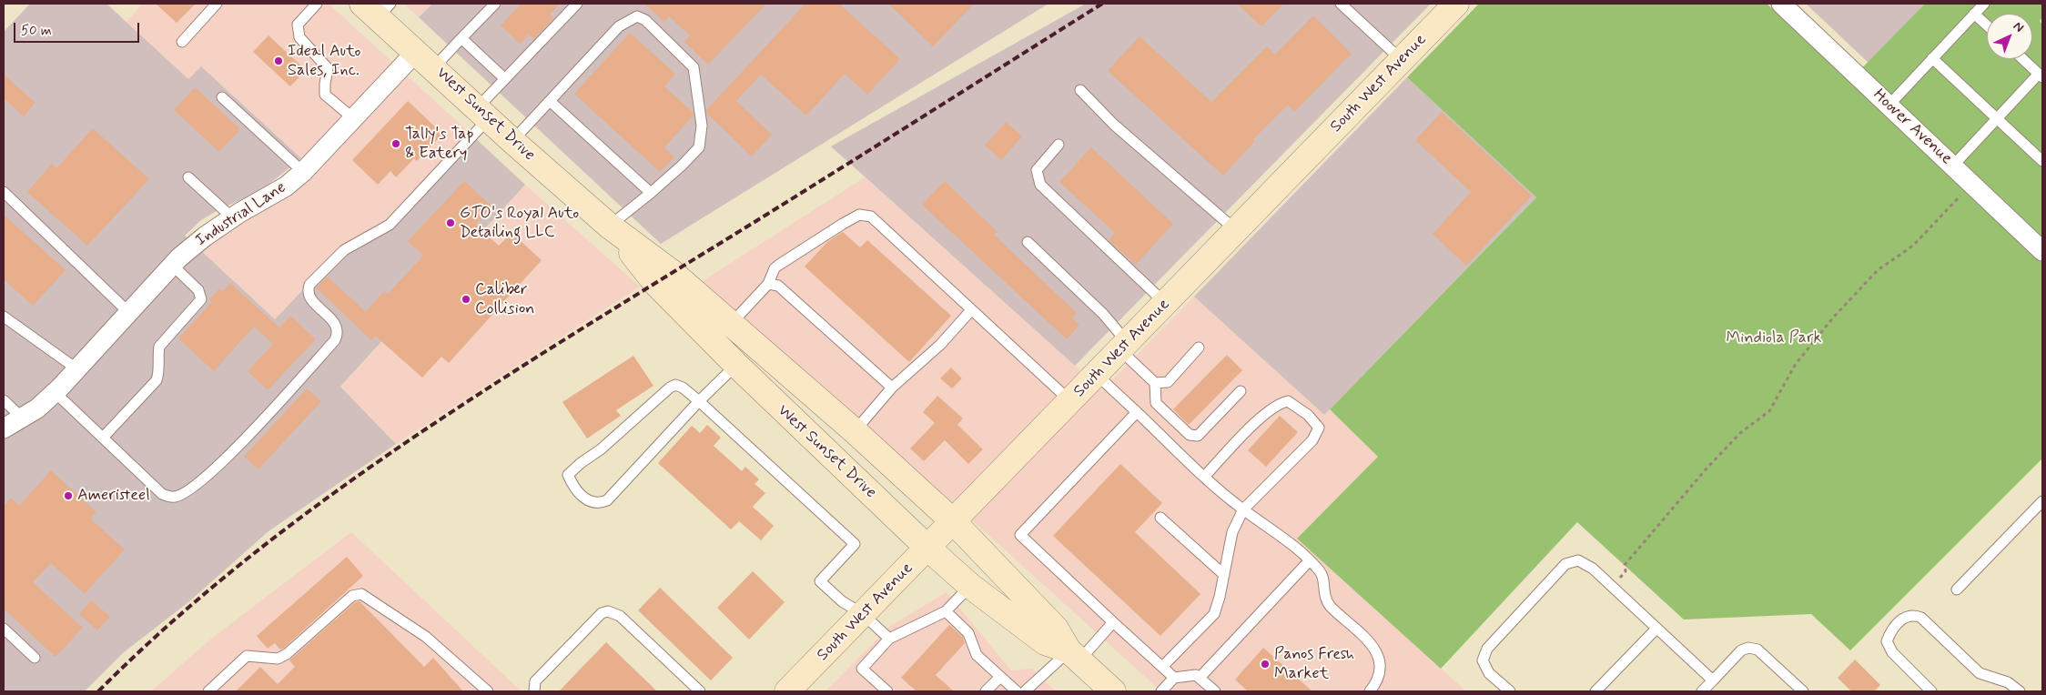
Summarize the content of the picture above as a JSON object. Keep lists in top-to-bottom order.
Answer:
{
  "streets": {
    "main road": ["South West Avenue", "West Sunset Drive"],
    "street": ["Hoover Avenue", "Industrial Lane"]
  },
  "crossings": [
    ["South West Avenue", "West Sunset Drive"],
    ["West Sunset Drive", "Industrial Lane"]
  ],
  "parks": ["Mindiola Park"],
  "places": [
    "Ideal Auto Sales, Inc.",
    "Tally's Tap & Eatery",
    "GTO's Royal Auto Detailing LLC",
    "Caliber Collision",
    "Ameristeel",
    "Panos Fresh Market"
  ],
  "scale_bar": "50 m",
  "north": "top right"
}
